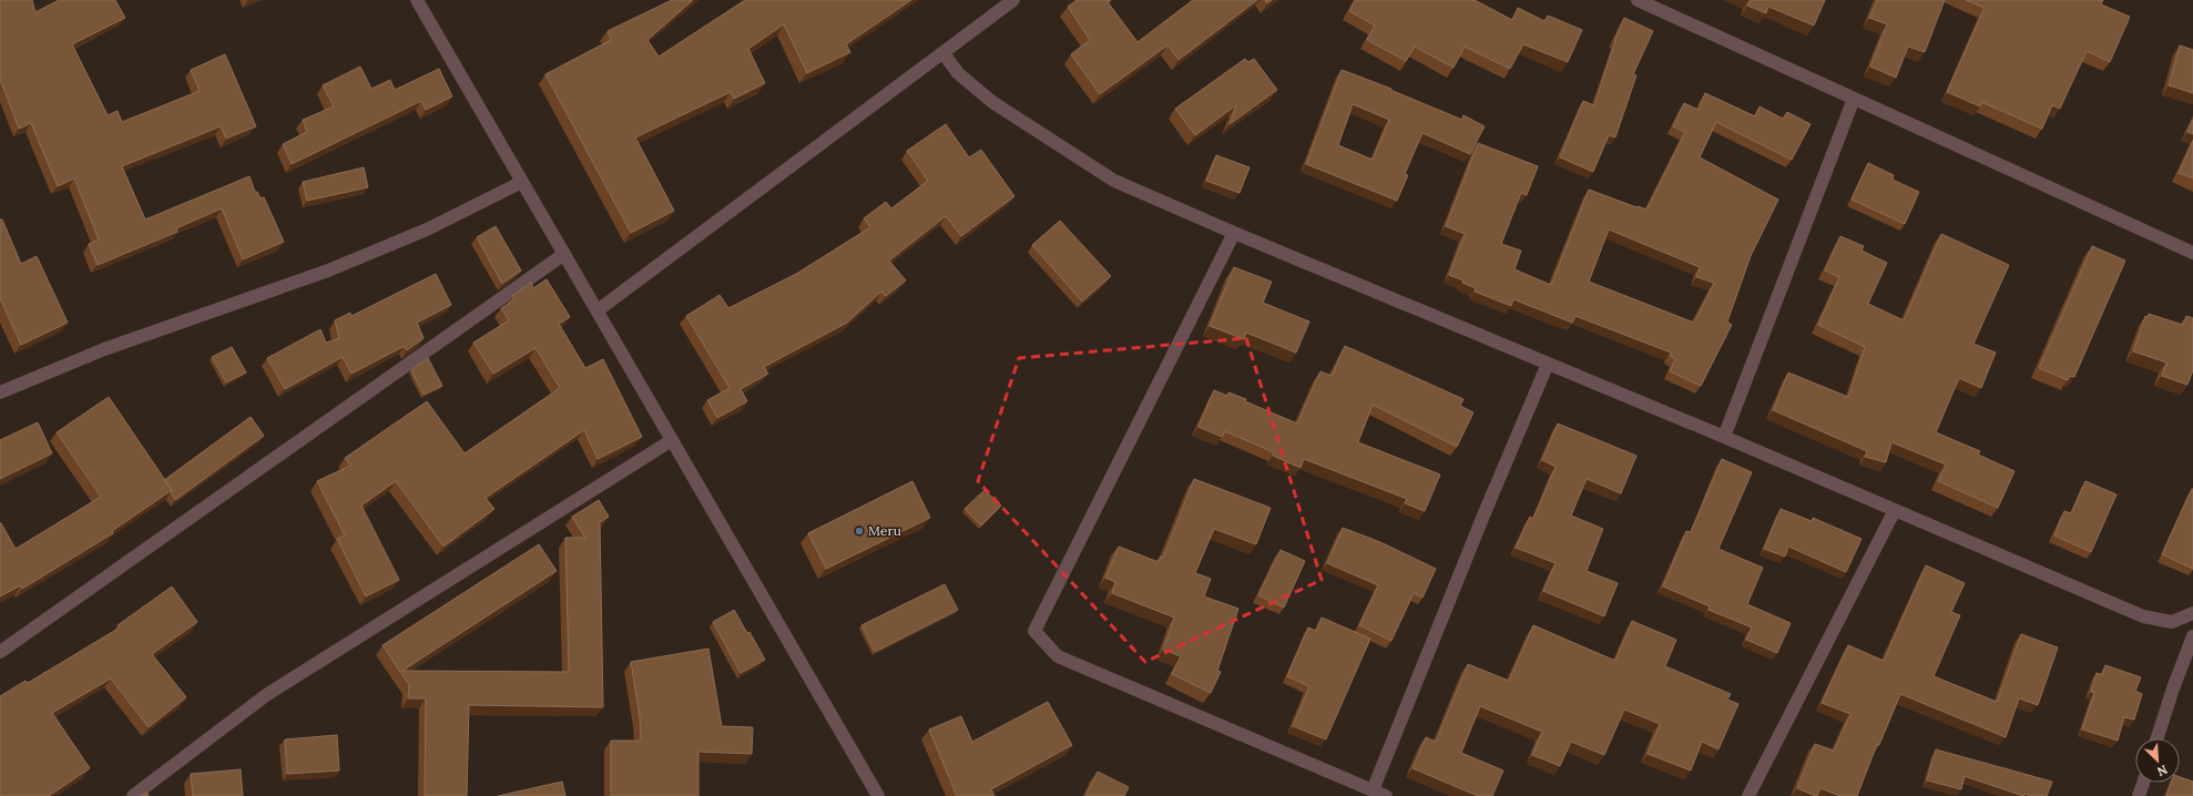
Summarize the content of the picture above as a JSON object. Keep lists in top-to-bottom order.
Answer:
{
  "places": ["Meru"],
  "north": "bottom right"
}
